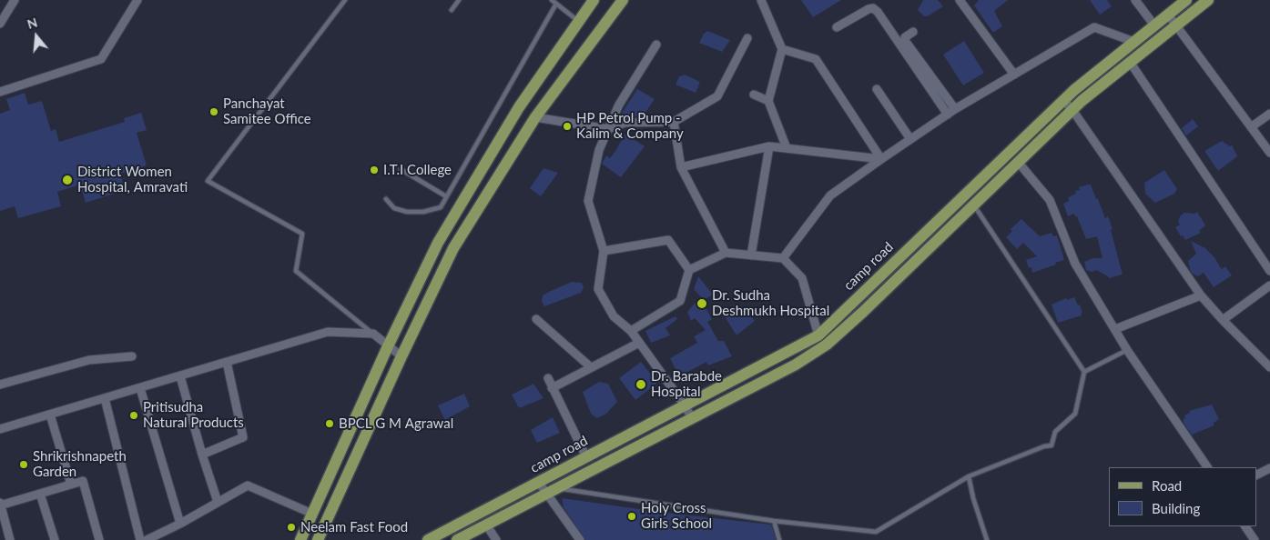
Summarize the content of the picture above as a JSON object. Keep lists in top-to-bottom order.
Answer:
{
  "streets": {
    "main road": ["camp road"]
  },
  "places": [
    "Panchayat Samitee Office",
    "HP Petrol Pump - Kalim & Company",
    "I.T.I College",
    "District Women Hospital, Amravati",
    "Dr. Sudha Deshmukh Hospital",
    "Dr. Barabde Hospital",
    "Pritisudha Natural Products",
    "BPCL G M Agrawal",
    "Shrikrishnapeth Garden",
    "Holy Cross Girls School",
    "Neelam Fast Food"
  ],
  "legend": ["Road", "Building"],
  "north": "top"
}
